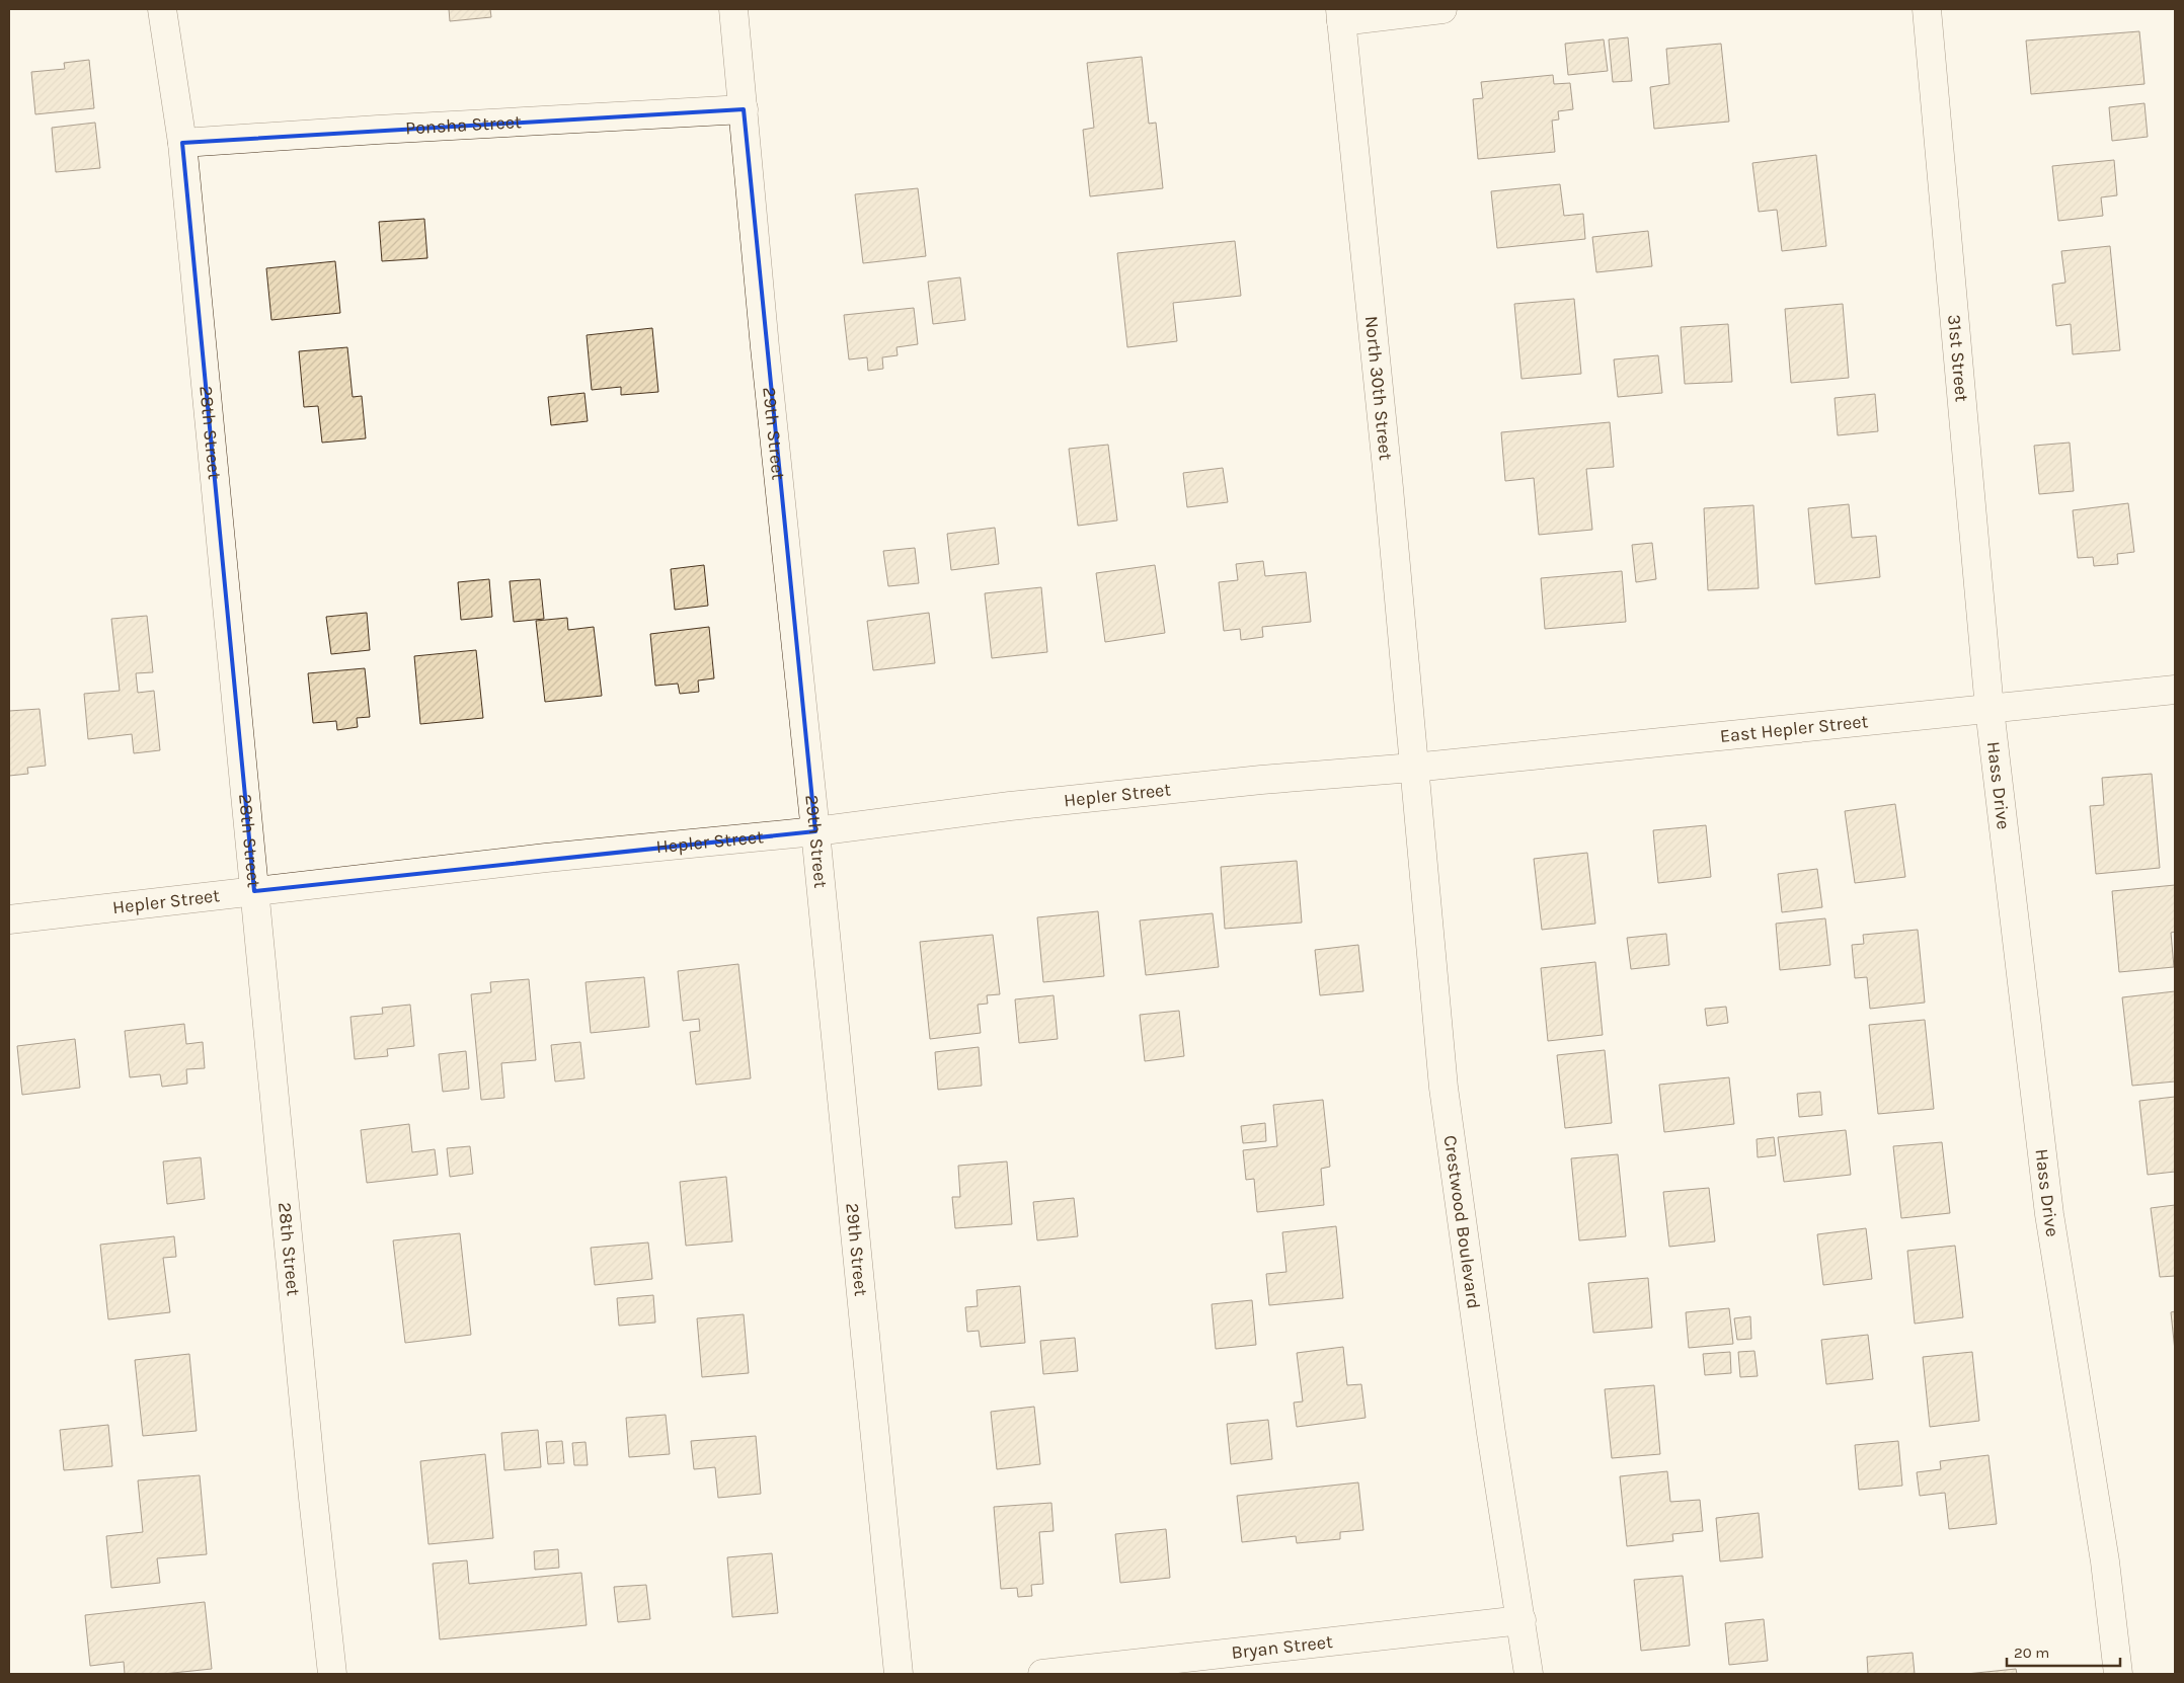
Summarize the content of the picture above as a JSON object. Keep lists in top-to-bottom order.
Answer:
{
  "streets": {
    "street": [
      "Ponsha Street",
      "31st Street",
      "North 30th Street",
      "28th Street",
      "29th Street",
      "East Hepler Street",
      "Hass Drive",
      "Hepler Street",
      "Crestwood Boulevard",
      "Bryan Street"
    ]
  },
  "crossings": [
    ["Ponsha Street", "28th Street"],
    ["Ponsha Street", "29th Street"],
    ["31st Street", "East Hepler Street"],
    ["31st Street", "Hass Drive"],
    ["North 30th Street", "East Hepler Street"],
    ["North 30th Street", "Hepler Street"],
    ["North 30th Street", "Crestwood Boulevard"],
    ["28th Street", "Hepler Street"],
    ["29th Street", "Hepler Street"],
    ["East Hepler Street", "Hass Drive"],
    ["East Hepler Street", "Hepler Street"],
    ["East Hepler Street", "Crestwood Boulevard"],
    ["Hepler Street", "Crestwood Boulevard"],
    ["Crestwood Boulevard", "Bryan Street"]
  ],
  "scale_bar": "20 m"
}
